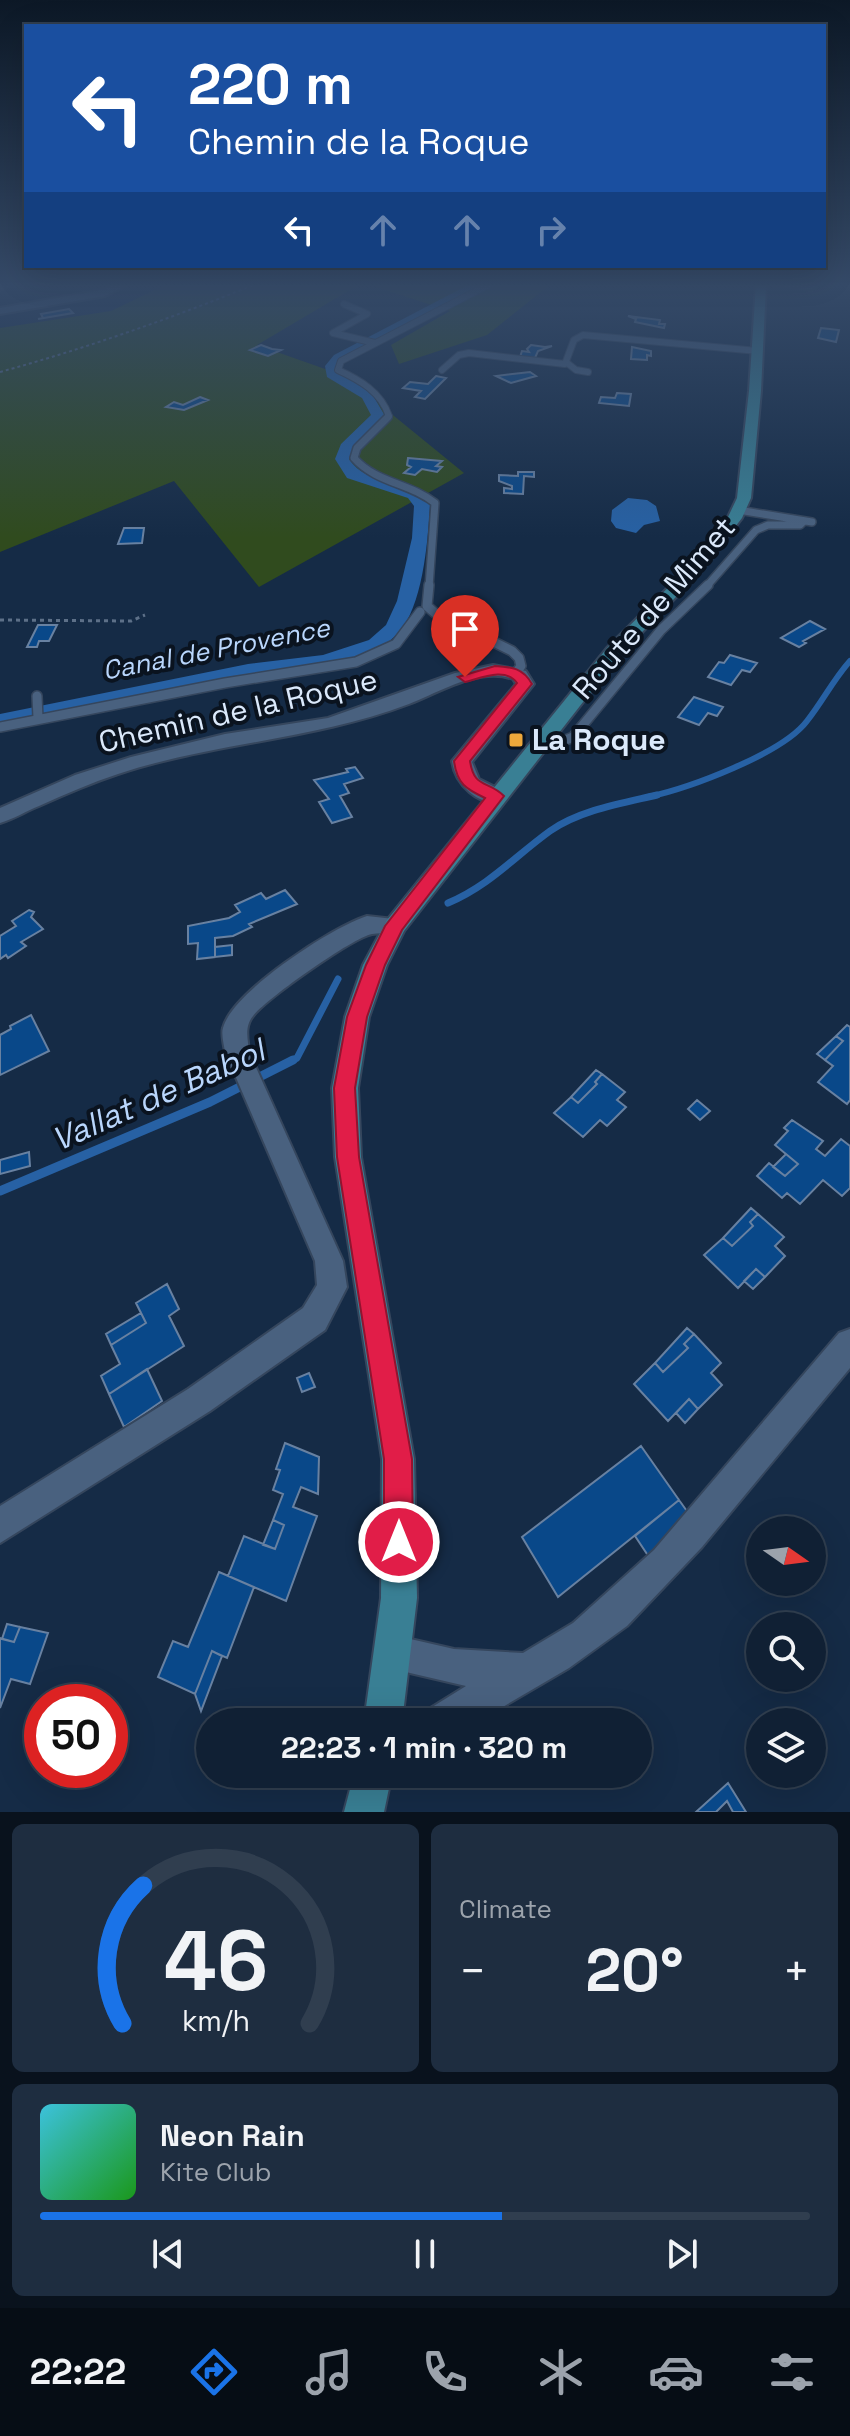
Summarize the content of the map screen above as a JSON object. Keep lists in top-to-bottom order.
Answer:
{
  "streets": {
    "main road": ["Route de Mimet"],
    "street": ["Chemin de la Roque"]
  },
  "water": ["Canal de Provence", "Vallat de Babol"],
  "places": {
    "transit": ["La Roque"]
  },
  "north": "right",
  "page": {
    "turn": ["220 m", "Chemin de la Roque"],
    "limit": "50",
    "trip": "22:23 · 1 min · 320 m",
    "tile": "Climate",
    "heat": ["−", "20°", "+"],
    "song": ["Neon Rain", "Kite Club"],
    "tabs": "22:22",
    "gauge": ["46", "km/h"]
  }
}
